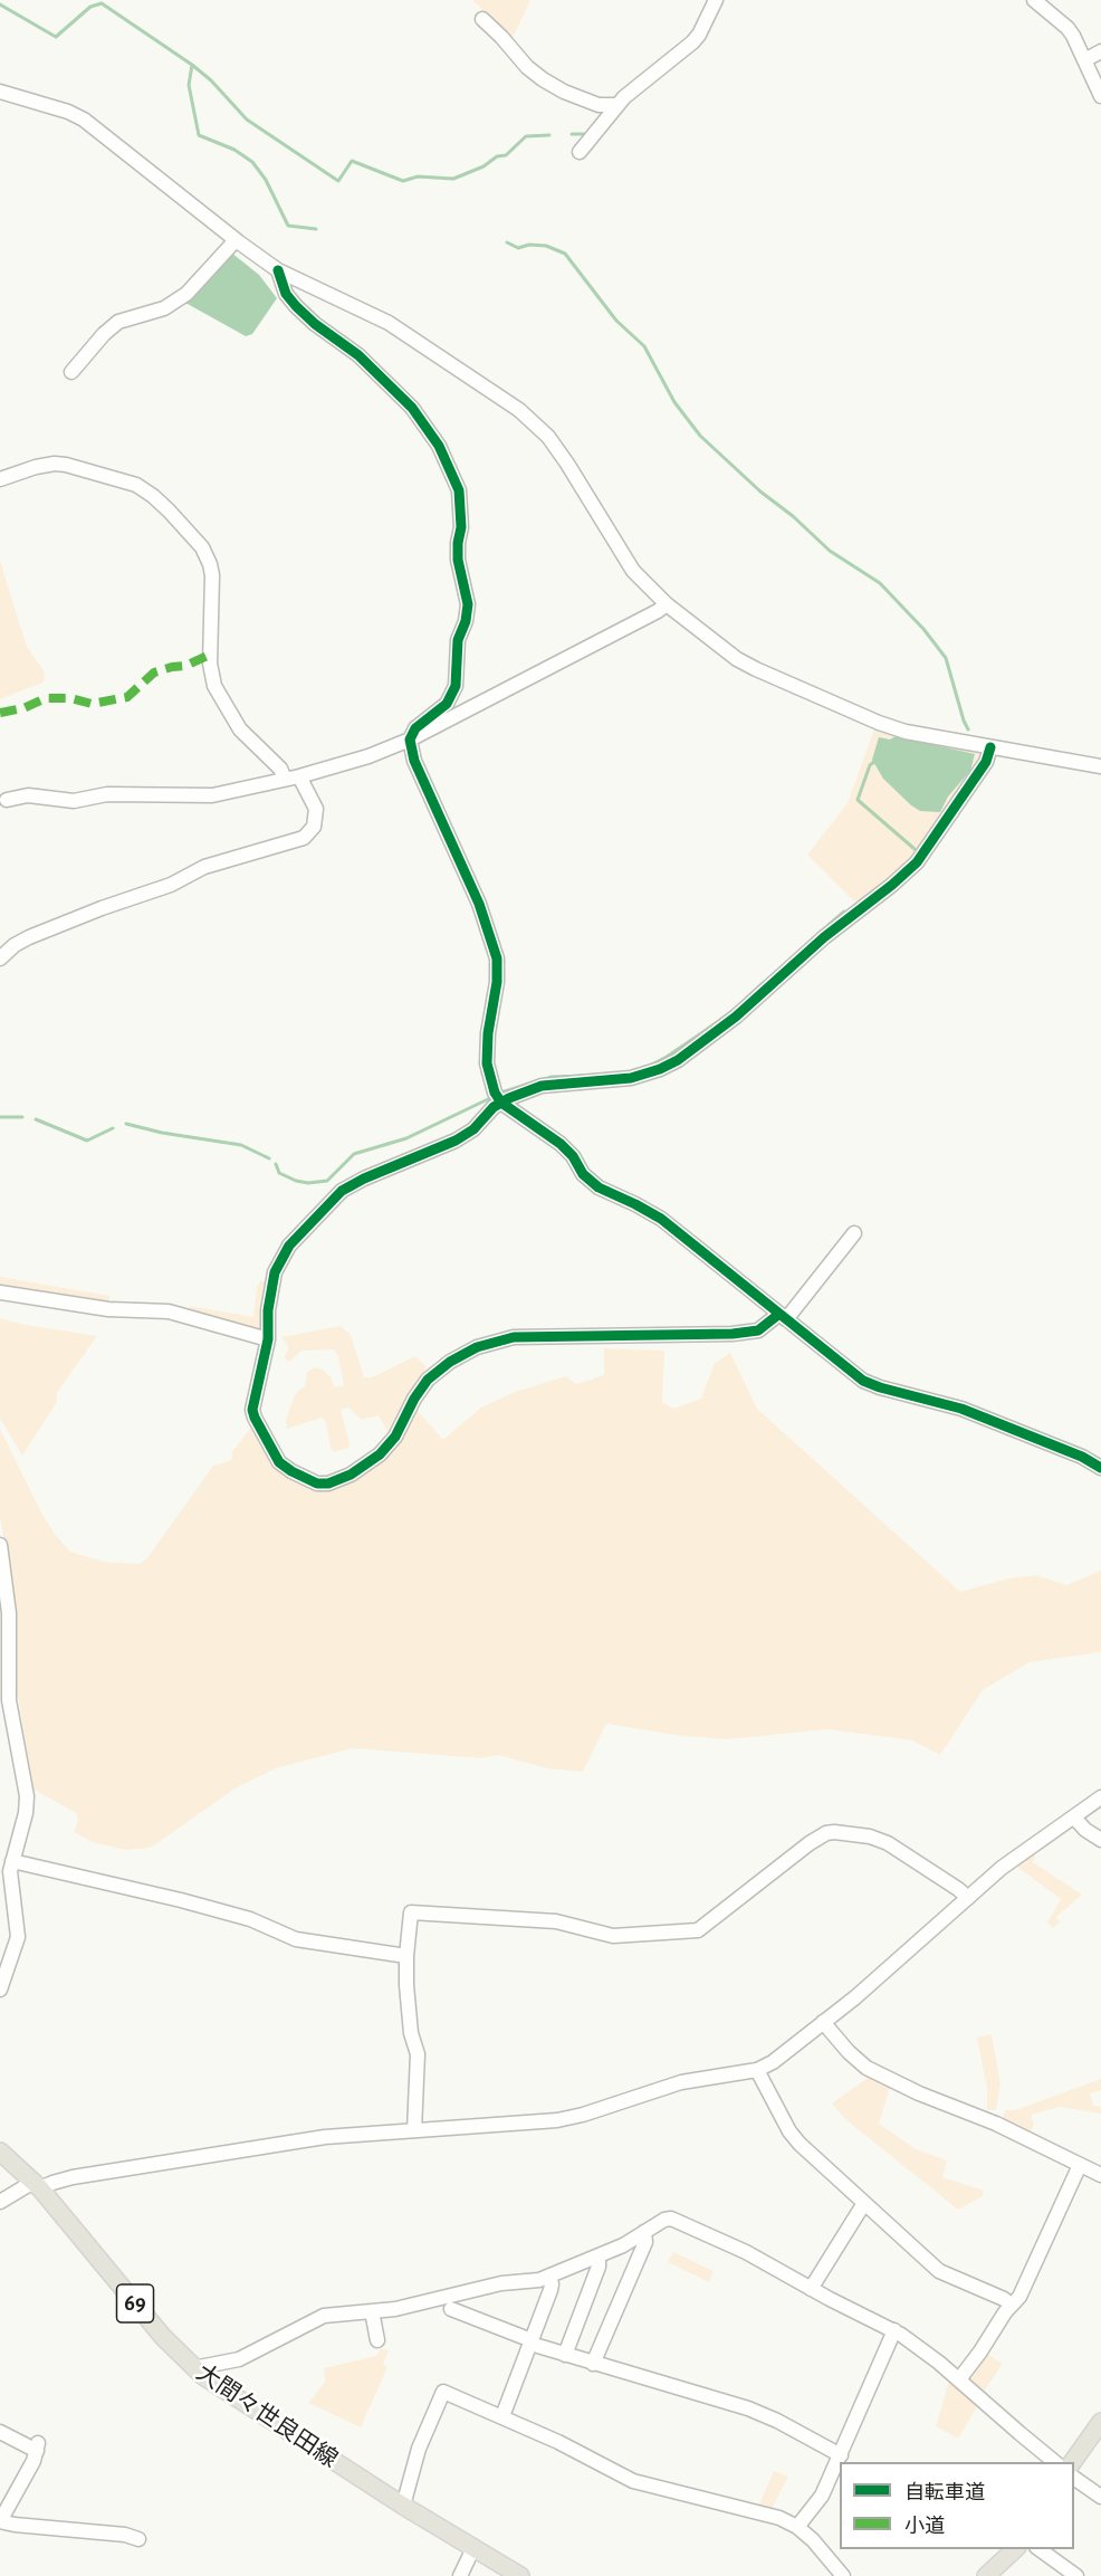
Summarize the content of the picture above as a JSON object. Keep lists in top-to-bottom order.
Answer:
{
  "streets": {
    "main road": ["69", "大間々世良田線"]
  },
  "legend": ["自転車道", "小道"]
}
